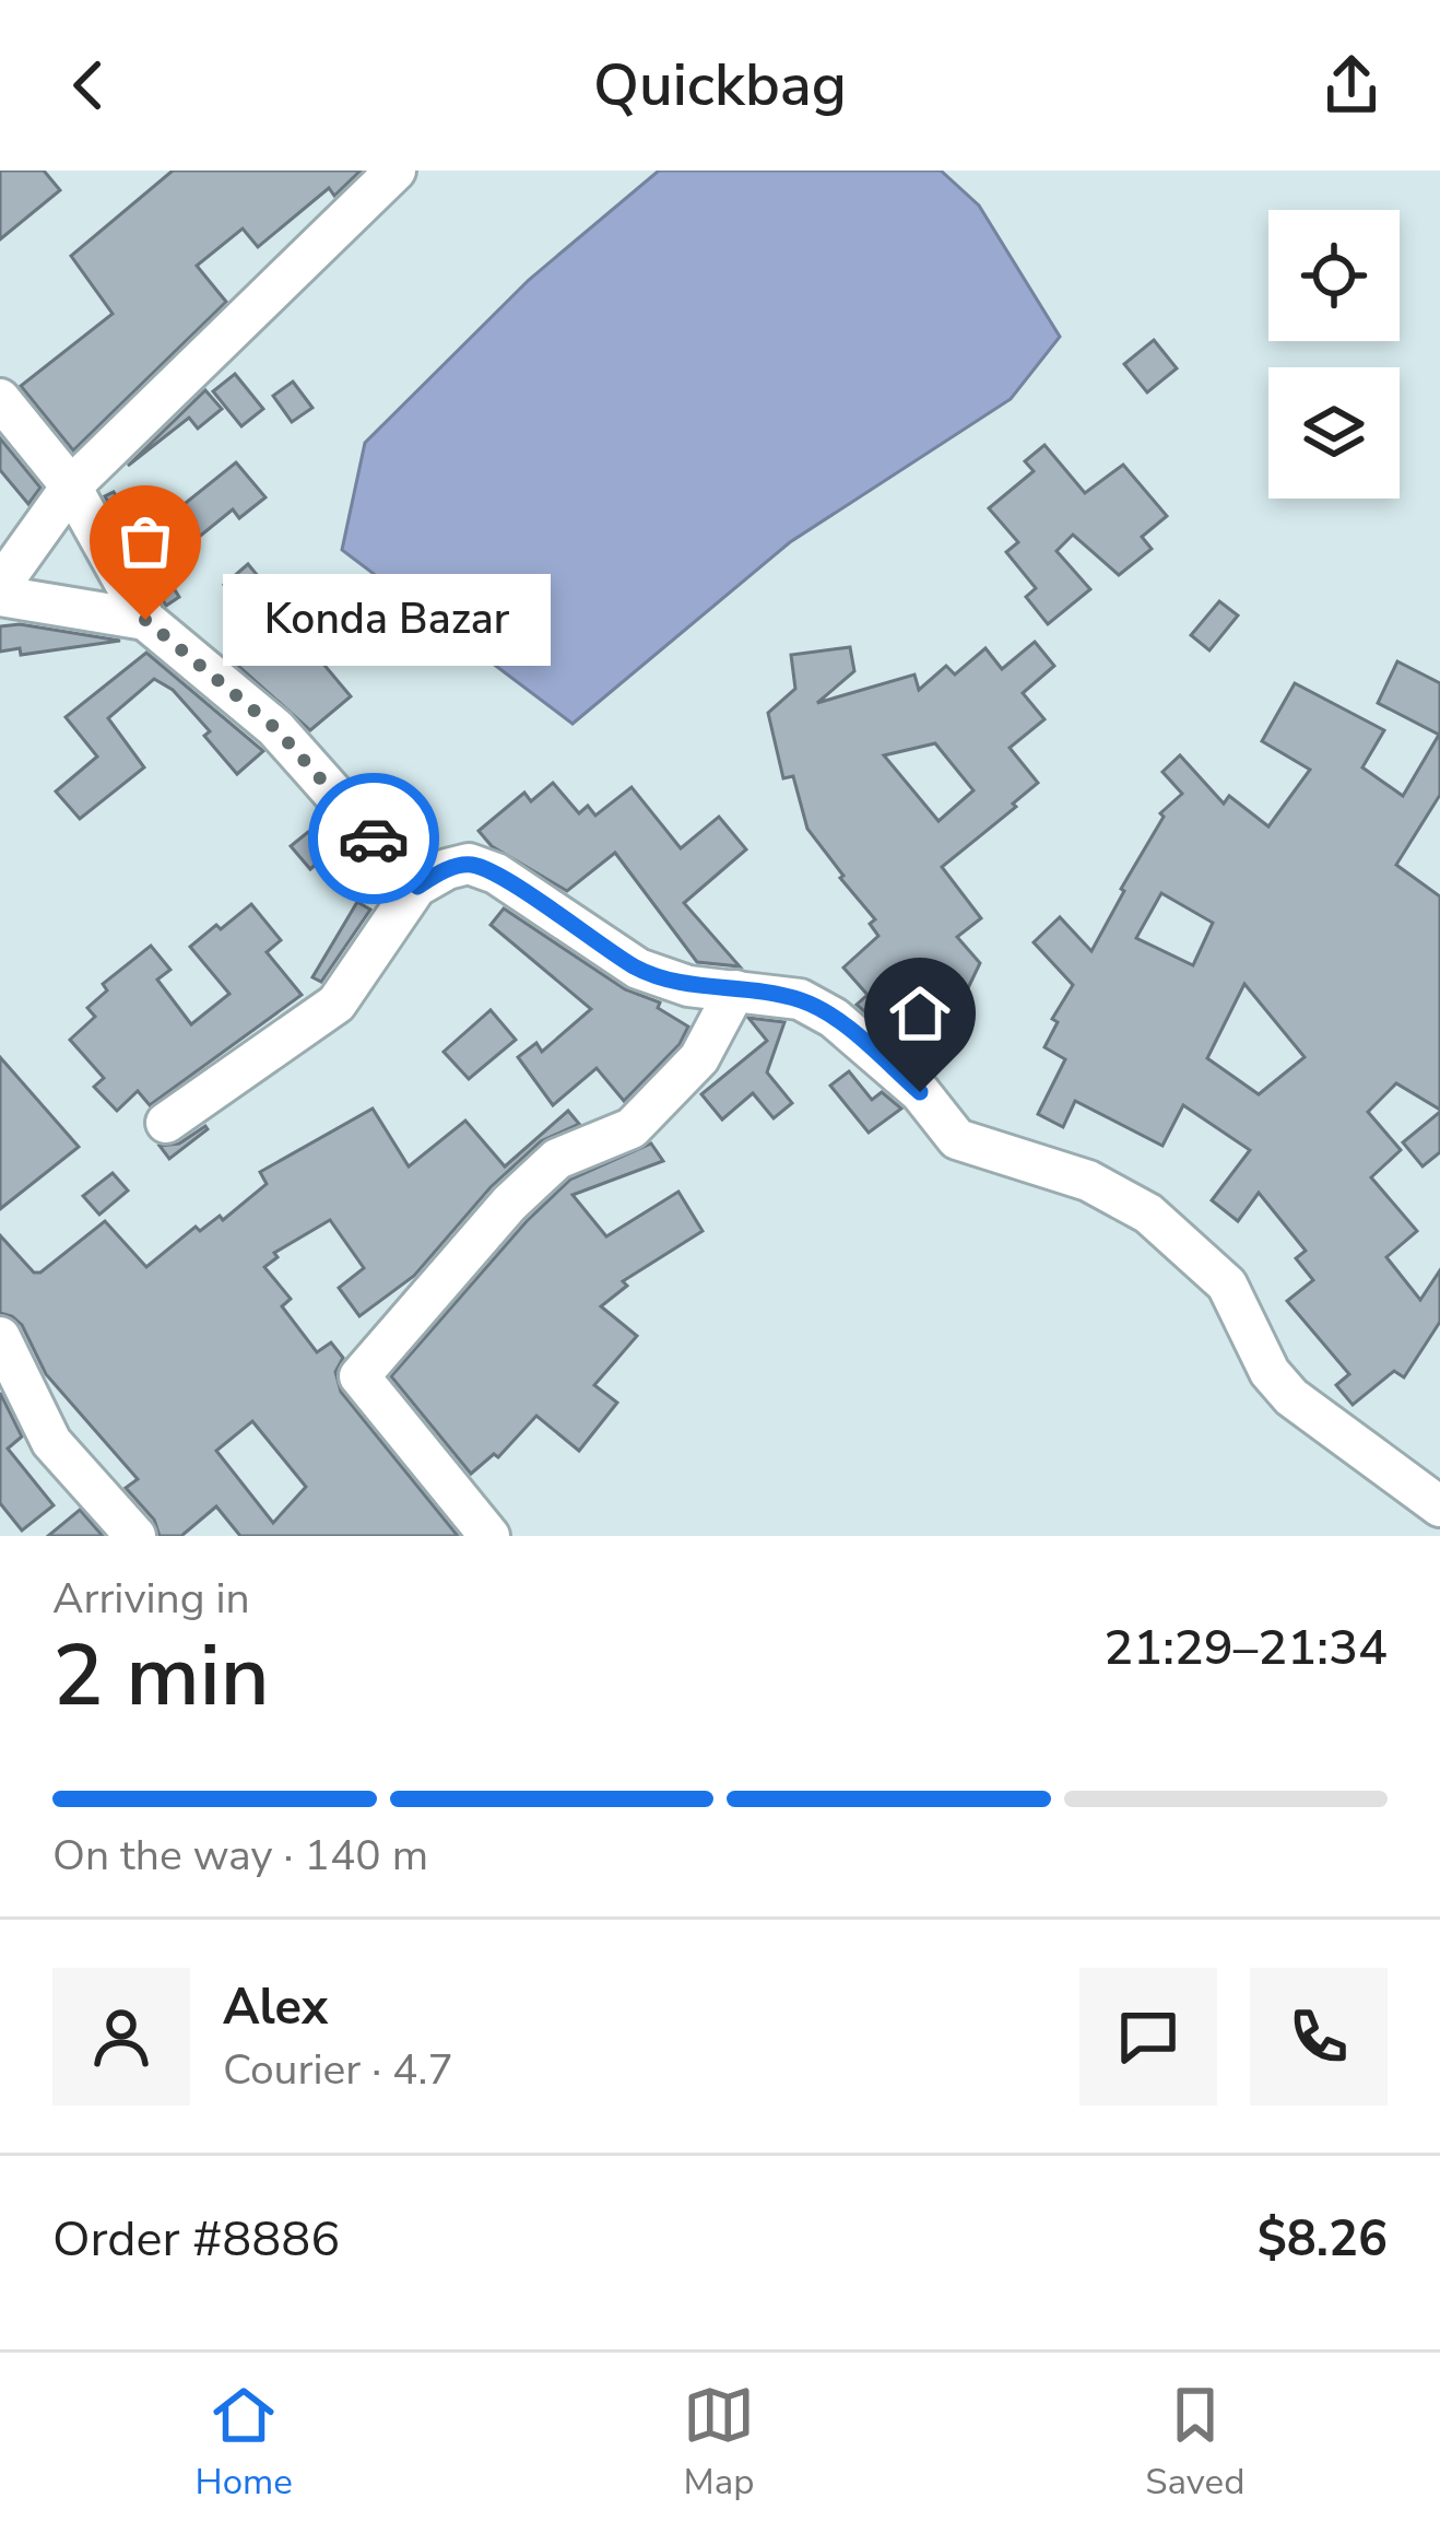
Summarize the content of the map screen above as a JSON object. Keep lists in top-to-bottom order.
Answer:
{
  "places": ["Konda Bazar"],
  "page": {
    "header": "Quickbag",
    "bubble": "Konda Bazar",
    "heading": ["2 min", "Arriving in", "21:29–21:34"],
    "panel": [
      "Alex",
      "Courier · 4.7",
      "Order #8886",
      "$8.26"
    ],
    "bar": "On the way · 140 m",
    "tabs": ["Home", "Map", "Saved"]
  }
}
